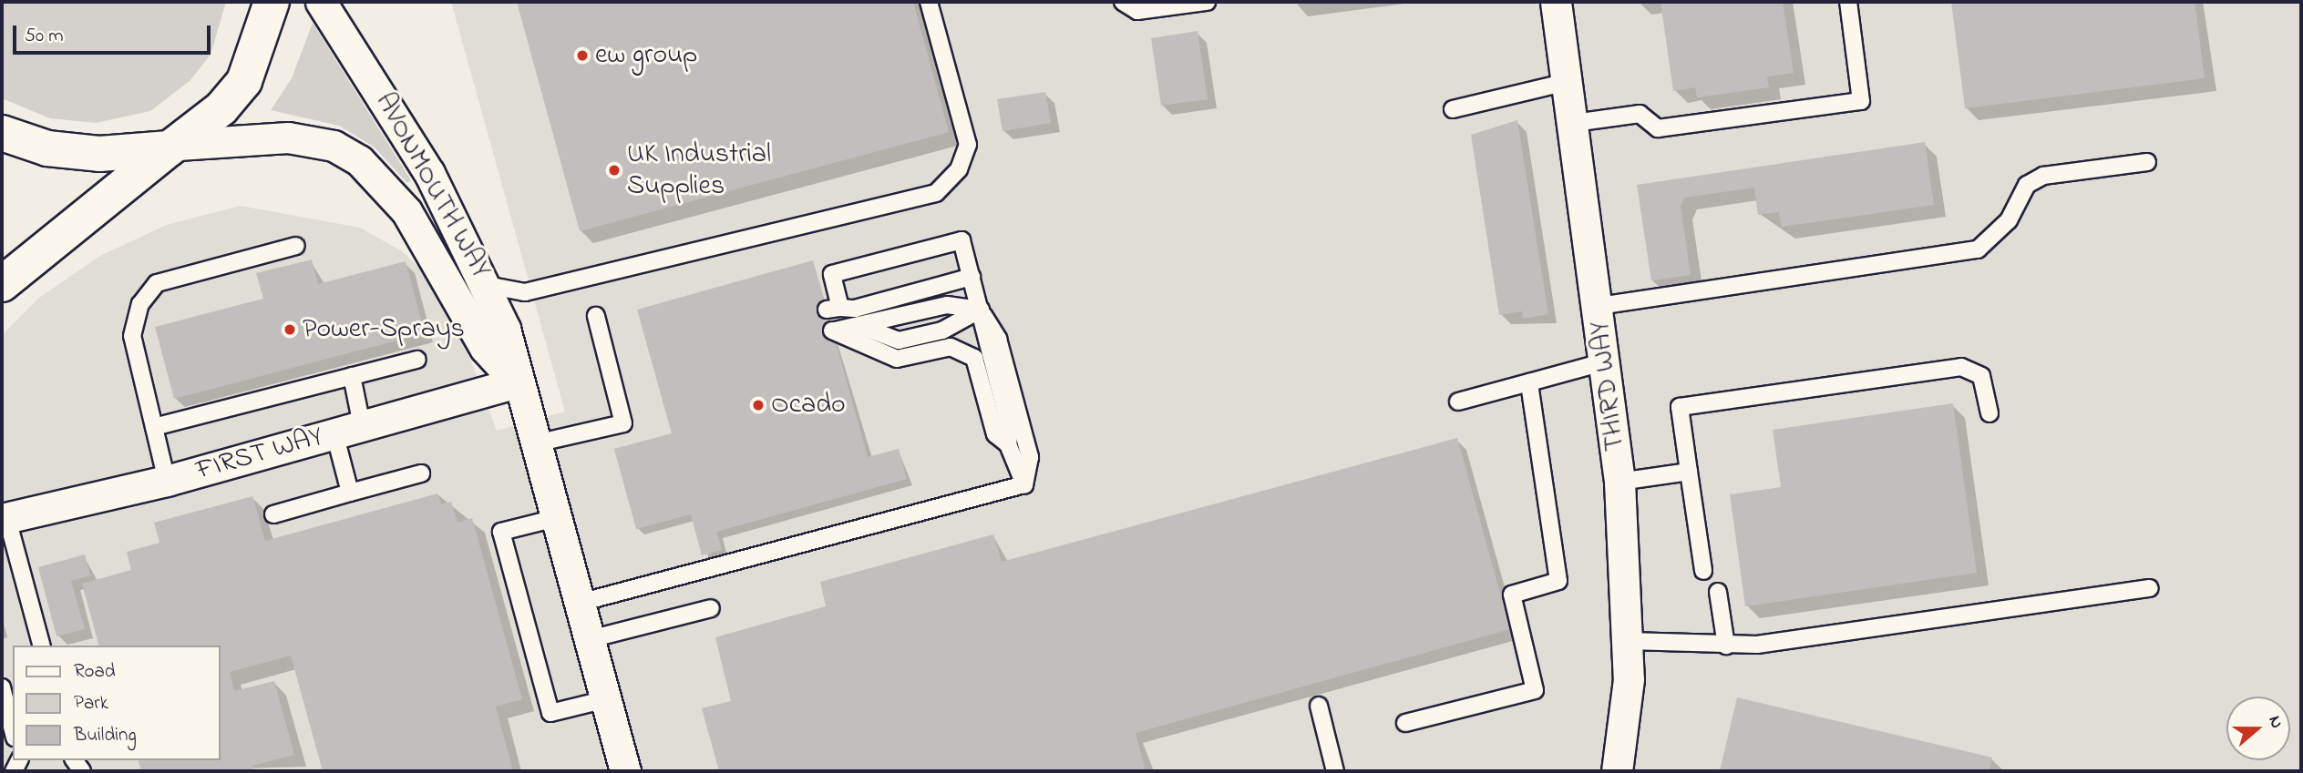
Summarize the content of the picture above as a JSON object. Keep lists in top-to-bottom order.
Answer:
{
  "streets": {
    "street": ["AVONMOUTH WAY", "THIRD WAY", "FIRST WAY"]
  },
  "crossings": [
    ["AVONMOUTH WAY", "FIRST WAY"]
  ],
  "places": [
    "ew group",
    "UK Industrial Supplies",
    "Power-Sprays",
    "Ocado"
  ],
  "legend": ["Road", "Park", "Building"],
  "scale_bar": "50 m",
  "north": "right"
}
